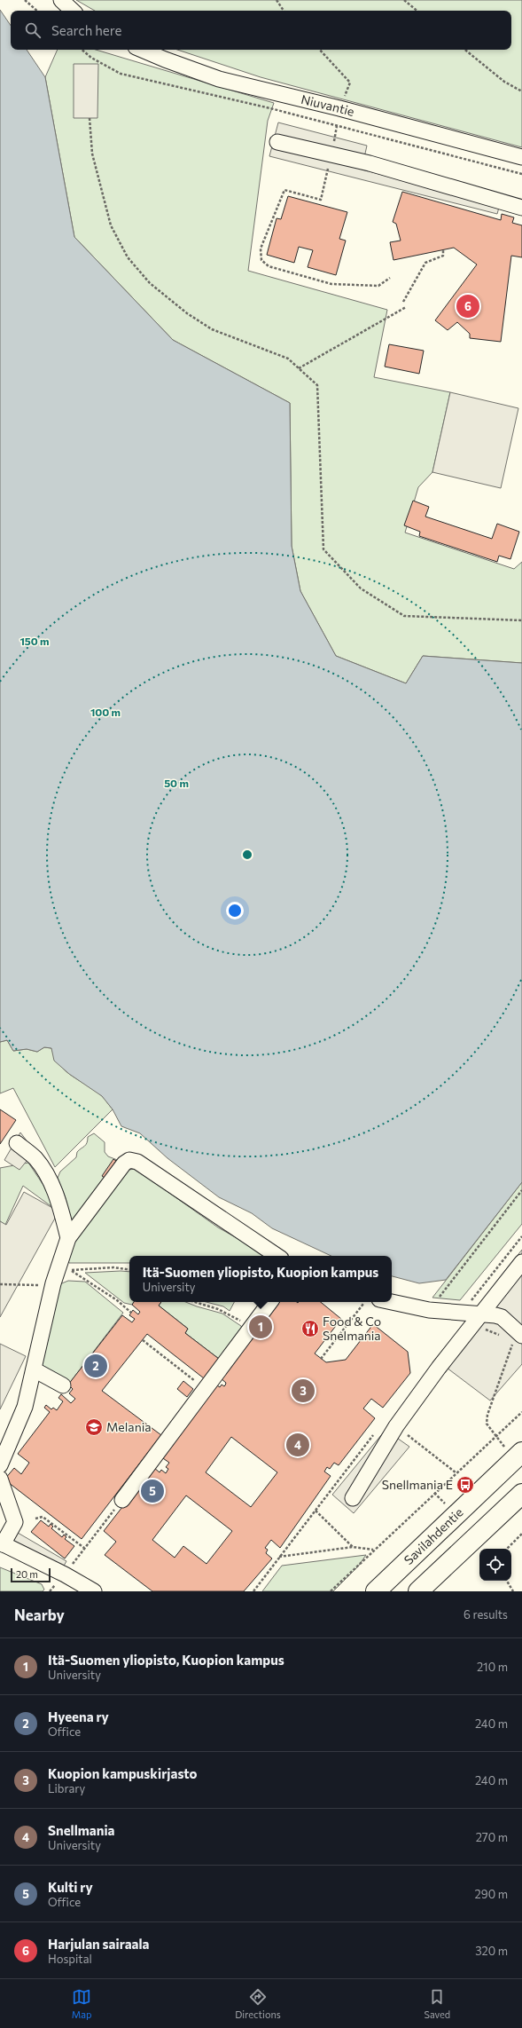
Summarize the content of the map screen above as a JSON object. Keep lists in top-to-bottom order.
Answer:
{
  "streets": {
    "main road": ["Savilahdentie"],
    "street": ["Niuvantie"]
  },
  "places": {
    "restaurant": ["Food & Co Snelmania"],
    "school or university": ["Melania"],
    "bus stop": ["Snellmania E"]
  },
  "scale_bar": "20 m",
  "page": {
    "search": "Search here",
    "pins": [
      "6",
      "1",
      "2",
      "3",
      "4",
      "5"
    ],
    "popup": ["Itä-Suomen yliopisto, Kuopion kampus", "University"],
    "scale": "20 m",
    "heading": ["Nearby", "6 results"],
    "list": [
      {
        "mark": "1",
        "name": "Itä-Suomen yliopisto, Kuopion kampus",
        "note": "University",
        "value": "210 m"
      },
      {
        "mark": "2",
        "name": "Hyeena ry",
        "note": "Office",
        "value": "240 m"
      },
      {
        "mark": "3",
        "name": "Kuopion kampuskirjasto",
        "note": "Library",
        "value": "240 m"
      },
      {
        "mark": "4",
        "name": "Snellmania",
        "note": "University",
        "value": "270 m"
      },
      {
        "mark": "5",
        "name": "Kulti ry",
        "note": "Office",
        "value": "290 m"
      },
      {
        "mark": "6",
        "name": "Harjulan sairaala",
        "note": "Hospital",
        "value": "320 m"
      }
    ],
    "nav": ["Map", "Directions", "Saved"]
  },
  "rings": ["150 m", "100 m", "50 m"]
}
